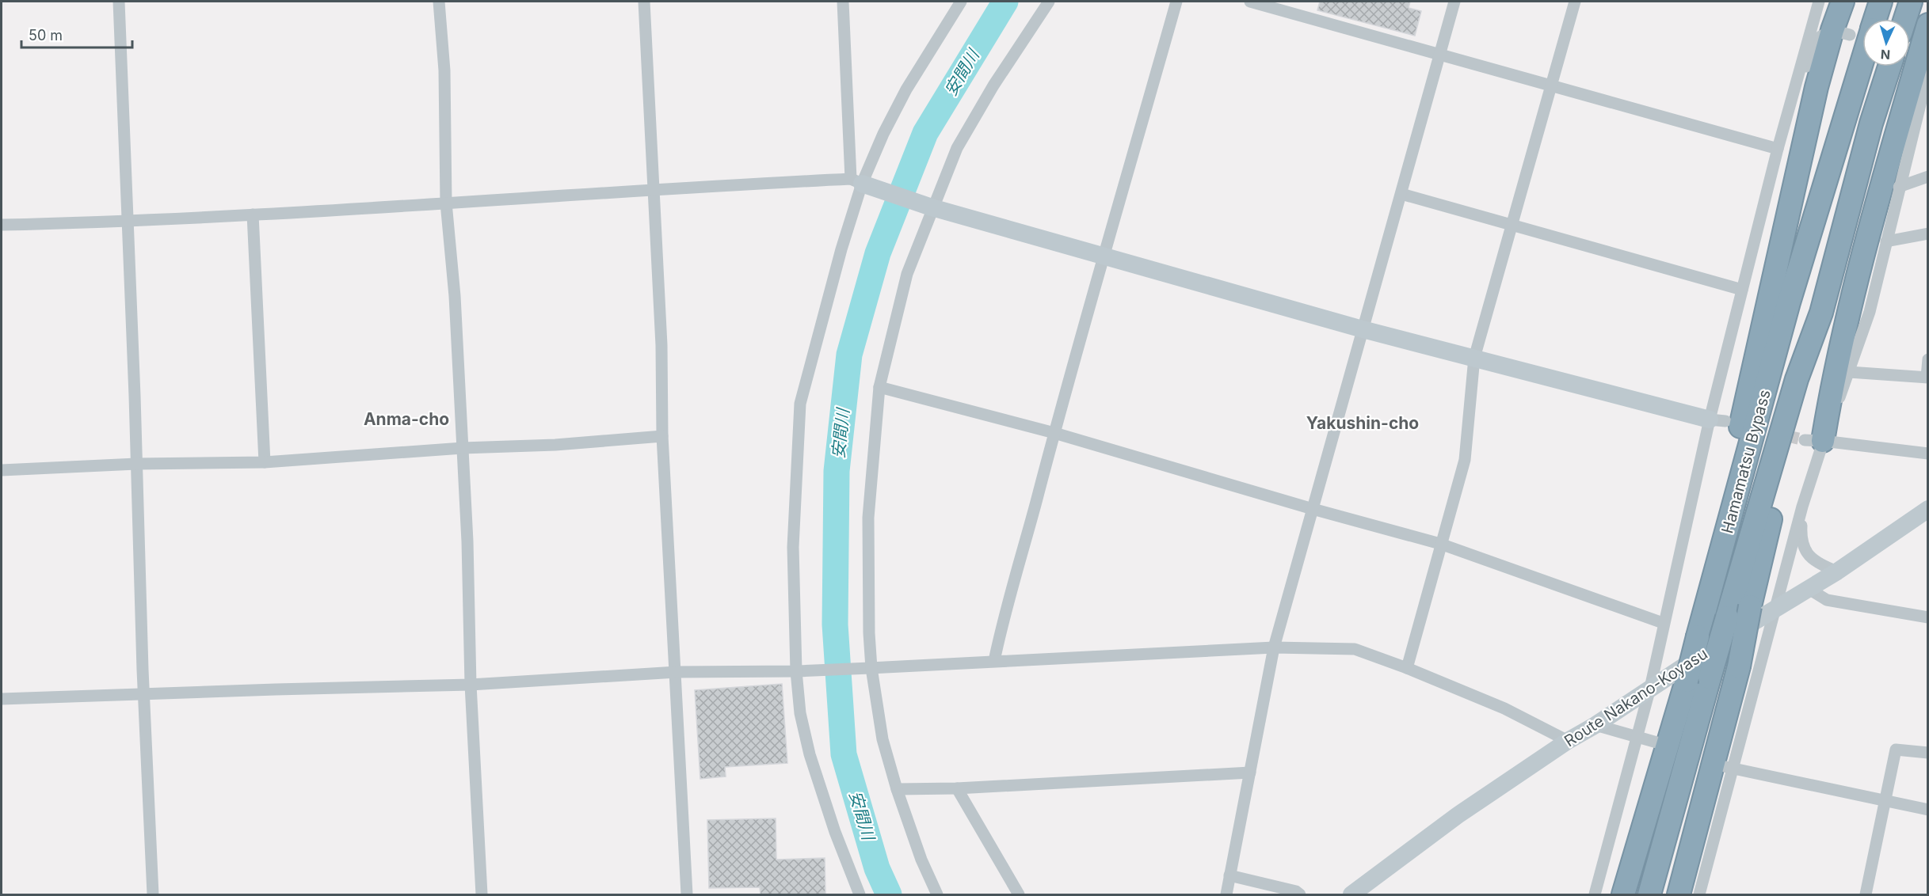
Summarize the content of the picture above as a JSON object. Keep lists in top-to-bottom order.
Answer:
{
  "streets": {
    "highway": ["Hamamatsu Bypass"],
    "street": ["Route Nakano-Koyasu"]
  },
  "districts": ["Anma-cho", "Yakushin-cho"],
  "water": ["安間川"],
  "scale_bar": "50 m",
  "north": "bottom"
}
